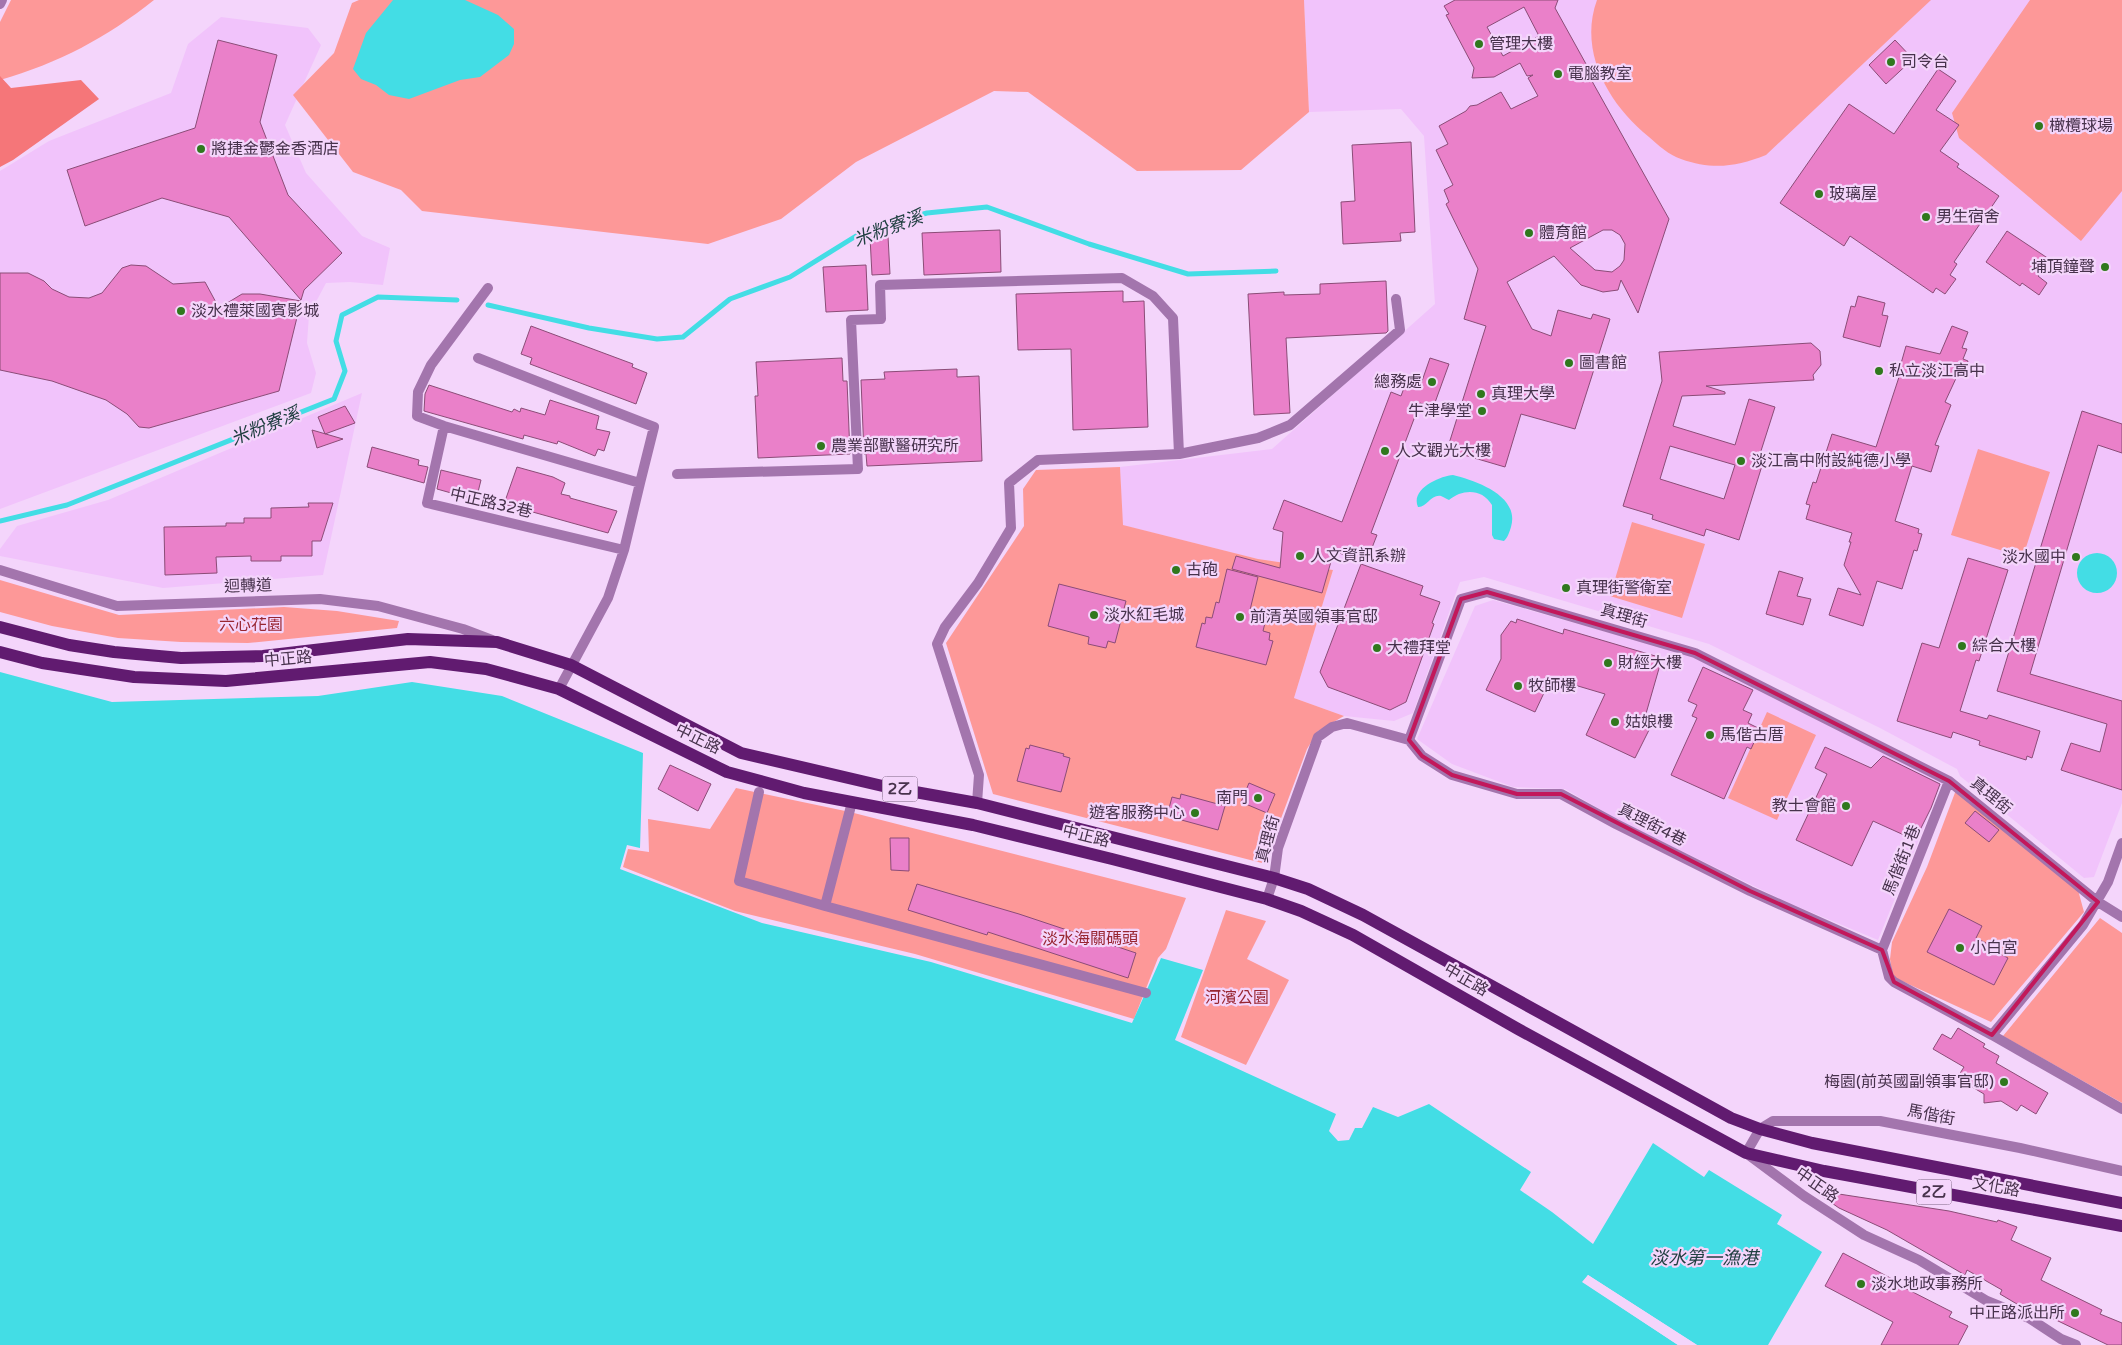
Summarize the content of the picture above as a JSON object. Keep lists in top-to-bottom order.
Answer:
{
  "streets": {
    "main road": ["中正路", "2乙", "文化路"],
    "street": [
      "中正路32巷",
      "迴轉道",
      "真理街",
      "真理街4巷",
      "馬偕街1巷",
      "馬偕街"
    ]
  },
  "crossings": [
    ["迴轉道", "中正路"],
    ["真理街", "中正路"],
    ["真理街", "真理街4巷"],
    ["真理街", "馬偕街1巷"],
    ["中正路", "馬偕街"],
    ["中正路", "文化路"],
    ["真理街4巷", "馬偕街1巷"],
    ["馬偕街", "文化路"]
  ],
  "water": ["米粉寮溪", "淡水第一漁港"],
  "parks": ["六心花園", "淡水海關碼頭", "河濱公園"],
  "places": [
    "管理大樓",
    "司令台",
    "電腦教室",
    "橄欖球場",
    "將捷金鬱金香酒店",
    "玻璃屋",
    "男生宿舍",
    "體育館",
    "埔頂鐘聲",
    "淡水禮萊國賓影城",
    "圖書館",
    "私立淡江高中",
    "總務處",
    "真理大學",
    "牛津學堂",
    "農業部獸醫研究所",
    "人文觀光大樓",
    "淡江高中附設純德小學",
    "人文資訊系辦",
    "淡水國中",
    "古砲",
    "真理街警衛室",
    "淡水紅毛城",
    "前清英國領事官邸",
    "綜合大樓",
    "大禮拜堂",
    "財經大樓",
    "牧師樓",
    "姑娘樓",
    "馬偕古厝",
    "南門",
    "教士會館",
    "遊客服務中心",
    "小白宮",
    "梅園(前英國副領事官邸)",
    "淡水地政事務所",
    "中正路派出所"
  ]
}
